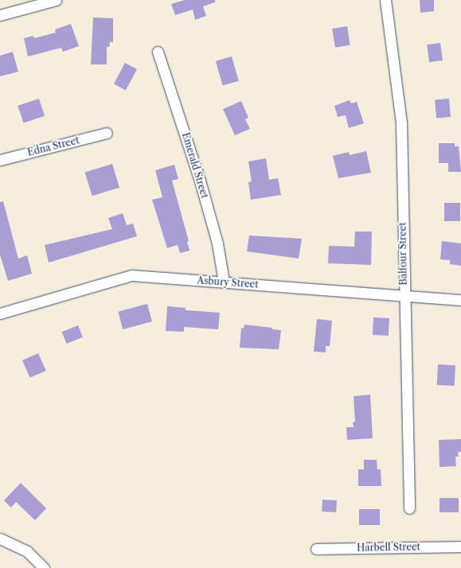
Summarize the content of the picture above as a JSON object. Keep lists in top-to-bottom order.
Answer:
{
  "streets": {
    "street": [
      "Edna Street",
      "Emerald Street",
      "Balfour Street",
      "Asbury Street",
      "Harbell Street"
    ]
  },
  "crossings": [
    ["Emerald Street", "Asbury Street"],
    ["Balfour Street", "Asbury Street"]
  ]
}
